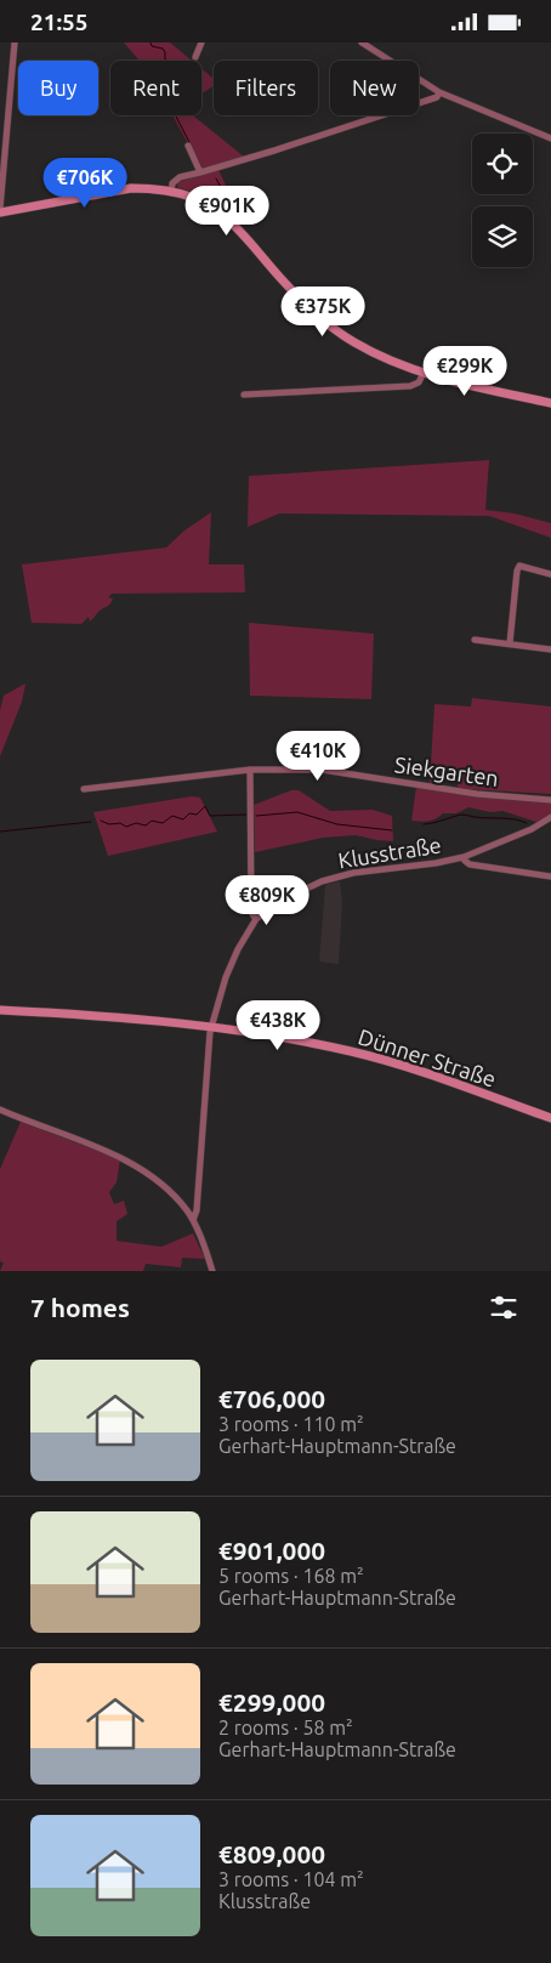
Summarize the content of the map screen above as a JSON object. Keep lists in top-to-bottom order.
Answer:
{
  "streets": {
    "street": ["Siekgarten", "Klusstraße", "Dünner Straße"]
  },
  "crossings": [
    ["Klusstraße", "Dünner Straße"]
  ],
  "page": {
    "status": "21:55",
    "chip": [
      "Buy",
      "Rent",
      "Filters",
      "New"
    ],
    "price": [
      "€706K",
      "€901K",
      "€375K",
      "€299K",
      "€410K",
      "€809K",
      "€438K"
    ],
    "heading": "7 homes",
    "list": [
      {
        "name": "€706,000",
        "note": "3 rooms · 110 m² · Gerhart-Hauptmann-Straße"
      },
      {
        "name": "€901,000",
        "note": "5 rooms · 168 m² · Gerhart-Hauptmann-Straße"
      },
      {
        "name": "€299,000",
        "note": "2 rooms · 58 m² · Gerhart-Hauptmann-Straße"
      },
      {
        "name": "€809,000",
        "note": "3 rooms · 104 m² · Klusstraße"
      }
    ]
  }
}
